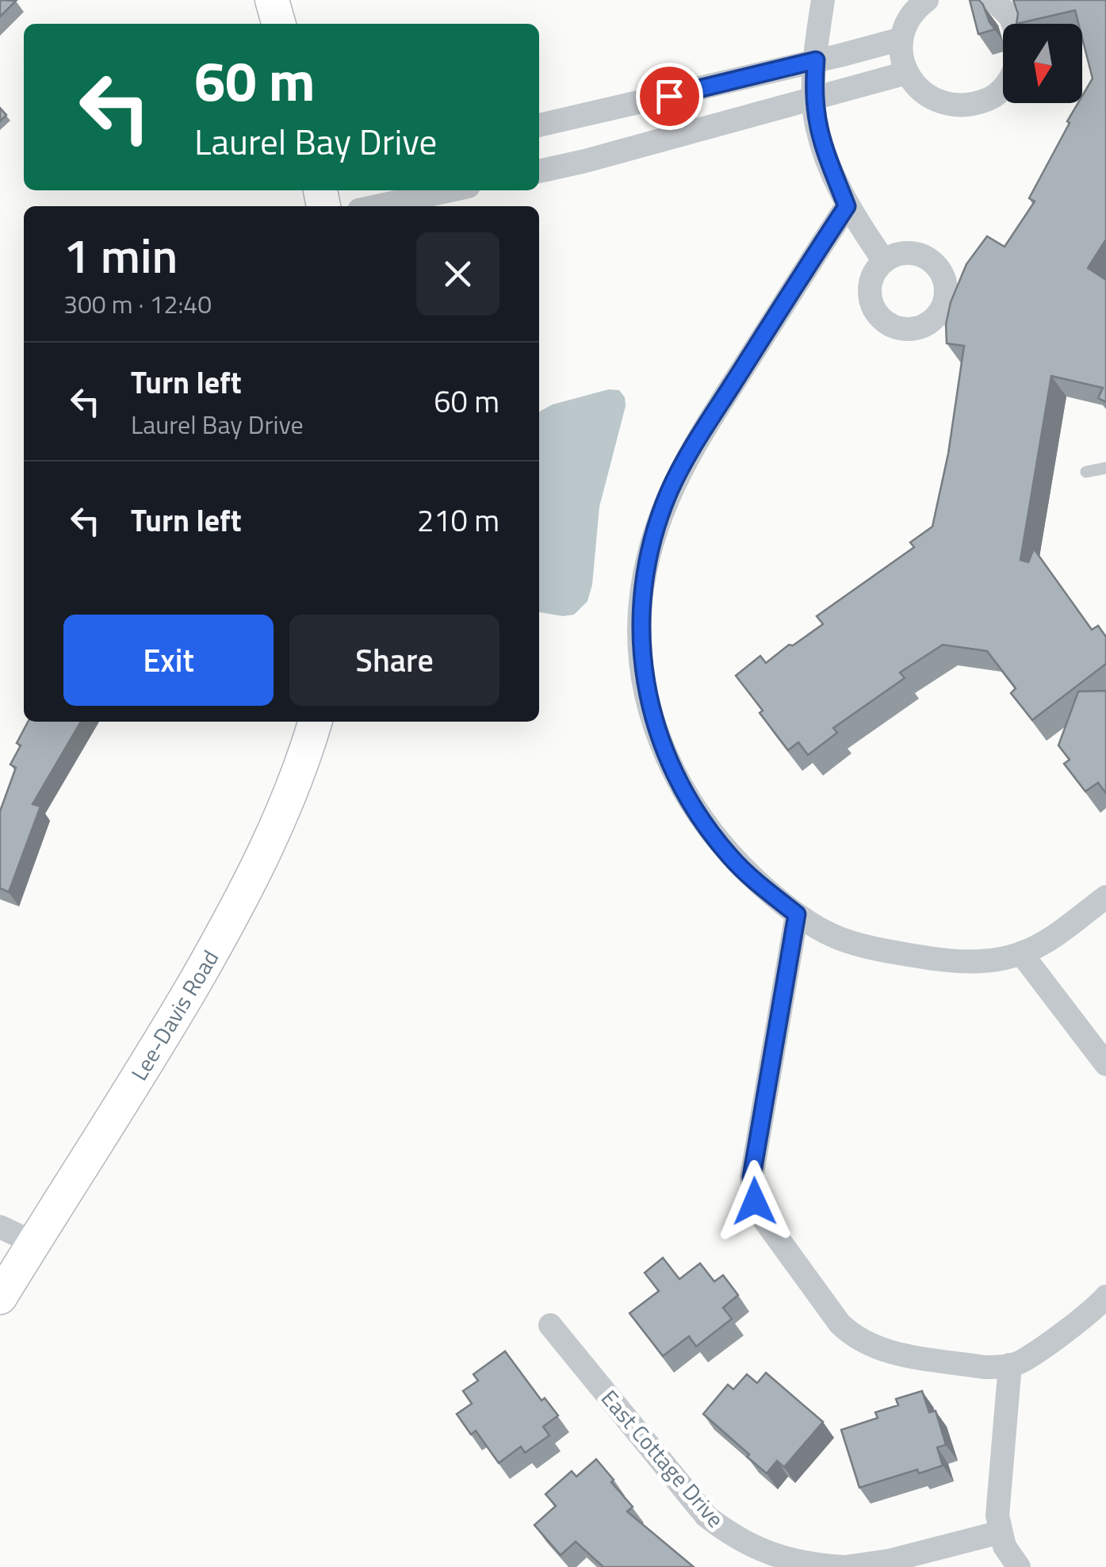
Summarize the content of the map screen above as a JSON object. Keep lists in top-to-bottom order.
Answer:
{
  "streets": {
    "main road": ["Lee-Davis Road"],
    "street": ["East Cottage Drive"]
  },
  "north": "bottom",
  "page": {
    "turn": ["60 m", "Laurel Bay Drive"],
    "heading": ["1 min", "300 m · 12:40"],
    "list": [
      {
        "name": "Turn left",
        "note": "Laurel Bay Drive",
        "value": "60 m"
      },
      {
        "name": "Turn left",
        "value": "210 m"
      }
    ],
    "buttons": ["Exit", "Share"]
  }
}
